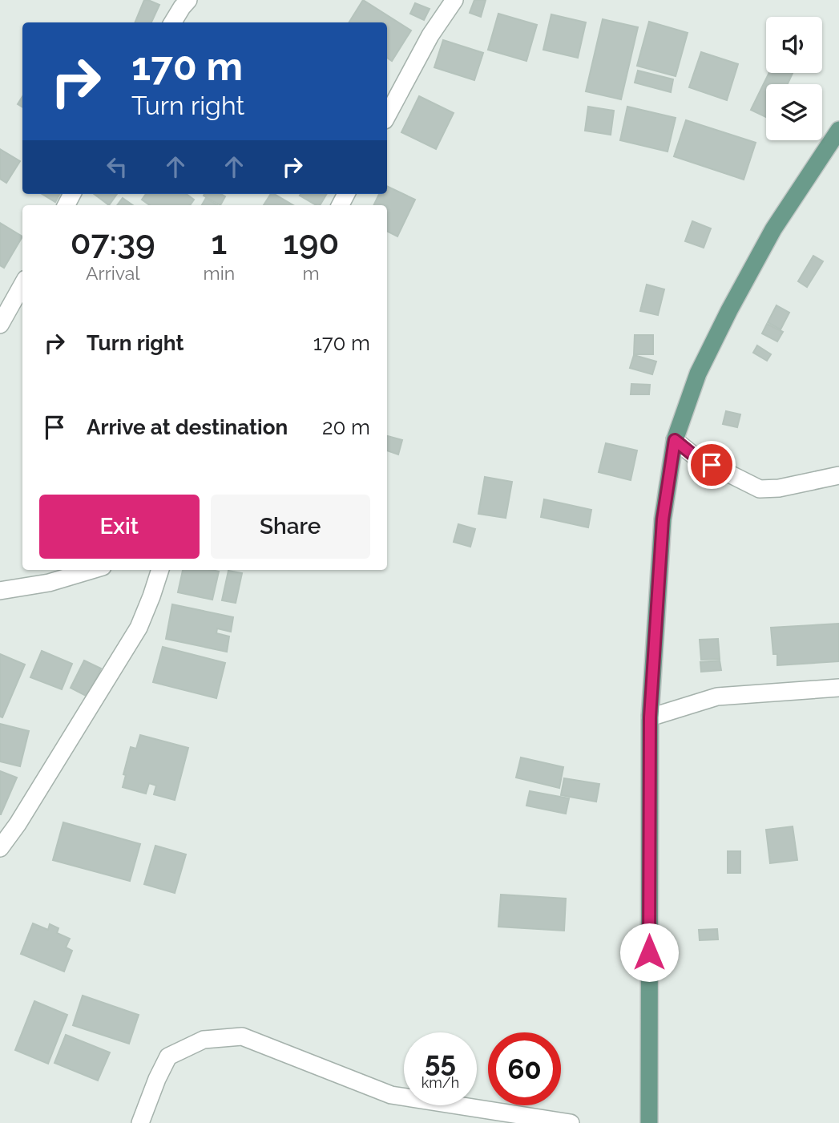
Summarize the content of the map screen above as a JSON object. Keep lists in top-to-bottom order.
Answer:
{
  "page": {
    "turn": ["170 m", "Turn right"],
    "eta": [
      "07:39",
      "Arrival",
      "1",
      "min",
      "190",
      "m"
    ],
    "list": [
      {
        "name": "Turn right",
        "value": "170 m"
      },
      {
        "name": "Arrive at destination",
        "value": "20 m"
      }
    ],
    "buttons": ["Exit", "Share"],
    "speed": "55 km/h",
    "limit": "60"
  }
}
